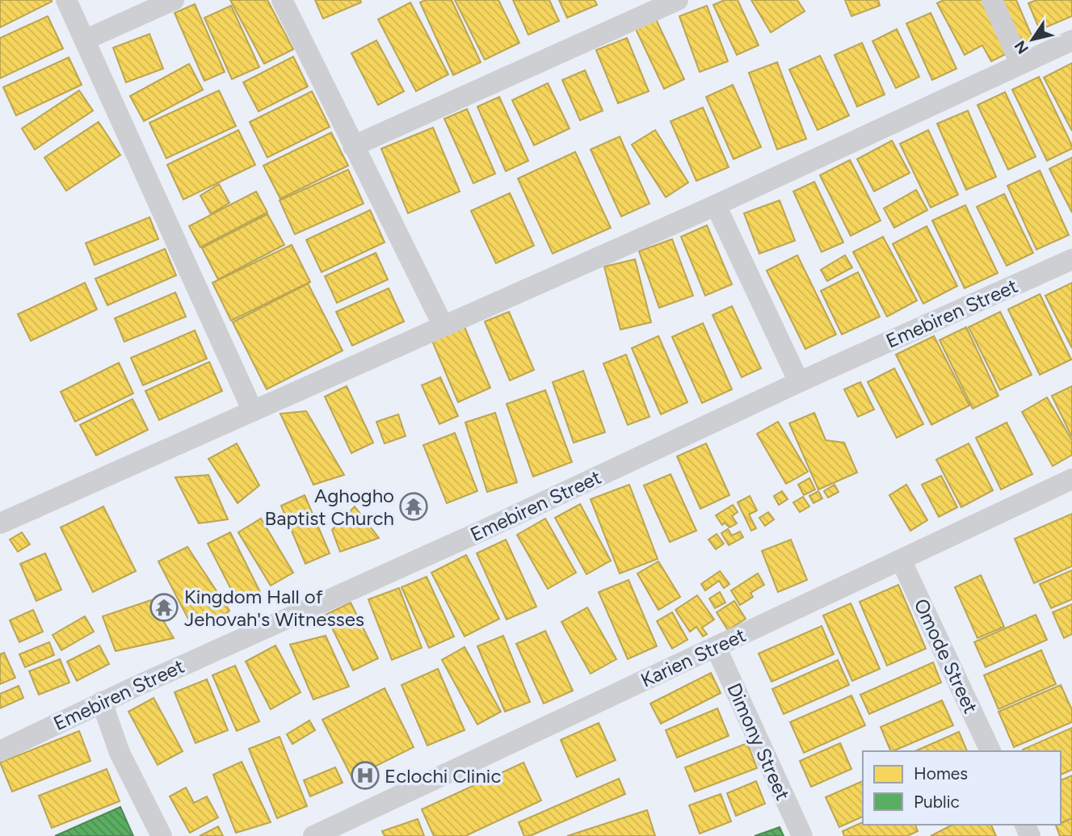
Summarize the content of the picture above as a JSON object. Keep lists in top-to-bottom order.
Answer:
{
  "streets": {
    "street": [
      "Emebiren Street",
      "Omode Street",
      "Karien Street",
      "Dimony Street"
    ]
  },
  "crossings": [
    ["Omode Street", "Karien Street"],
    ["Karien Street", "Dimony Street"]
  ],
  "places": {
    "temple": ["Aghogho Baptist Church", "Kingdom Hall of Jehovah's Witnesses"],
    "hospital": ["Eclochi Clinic"]
  },
  "legend": ["Homes", "Public"],
  "north": "bottom left"
}
